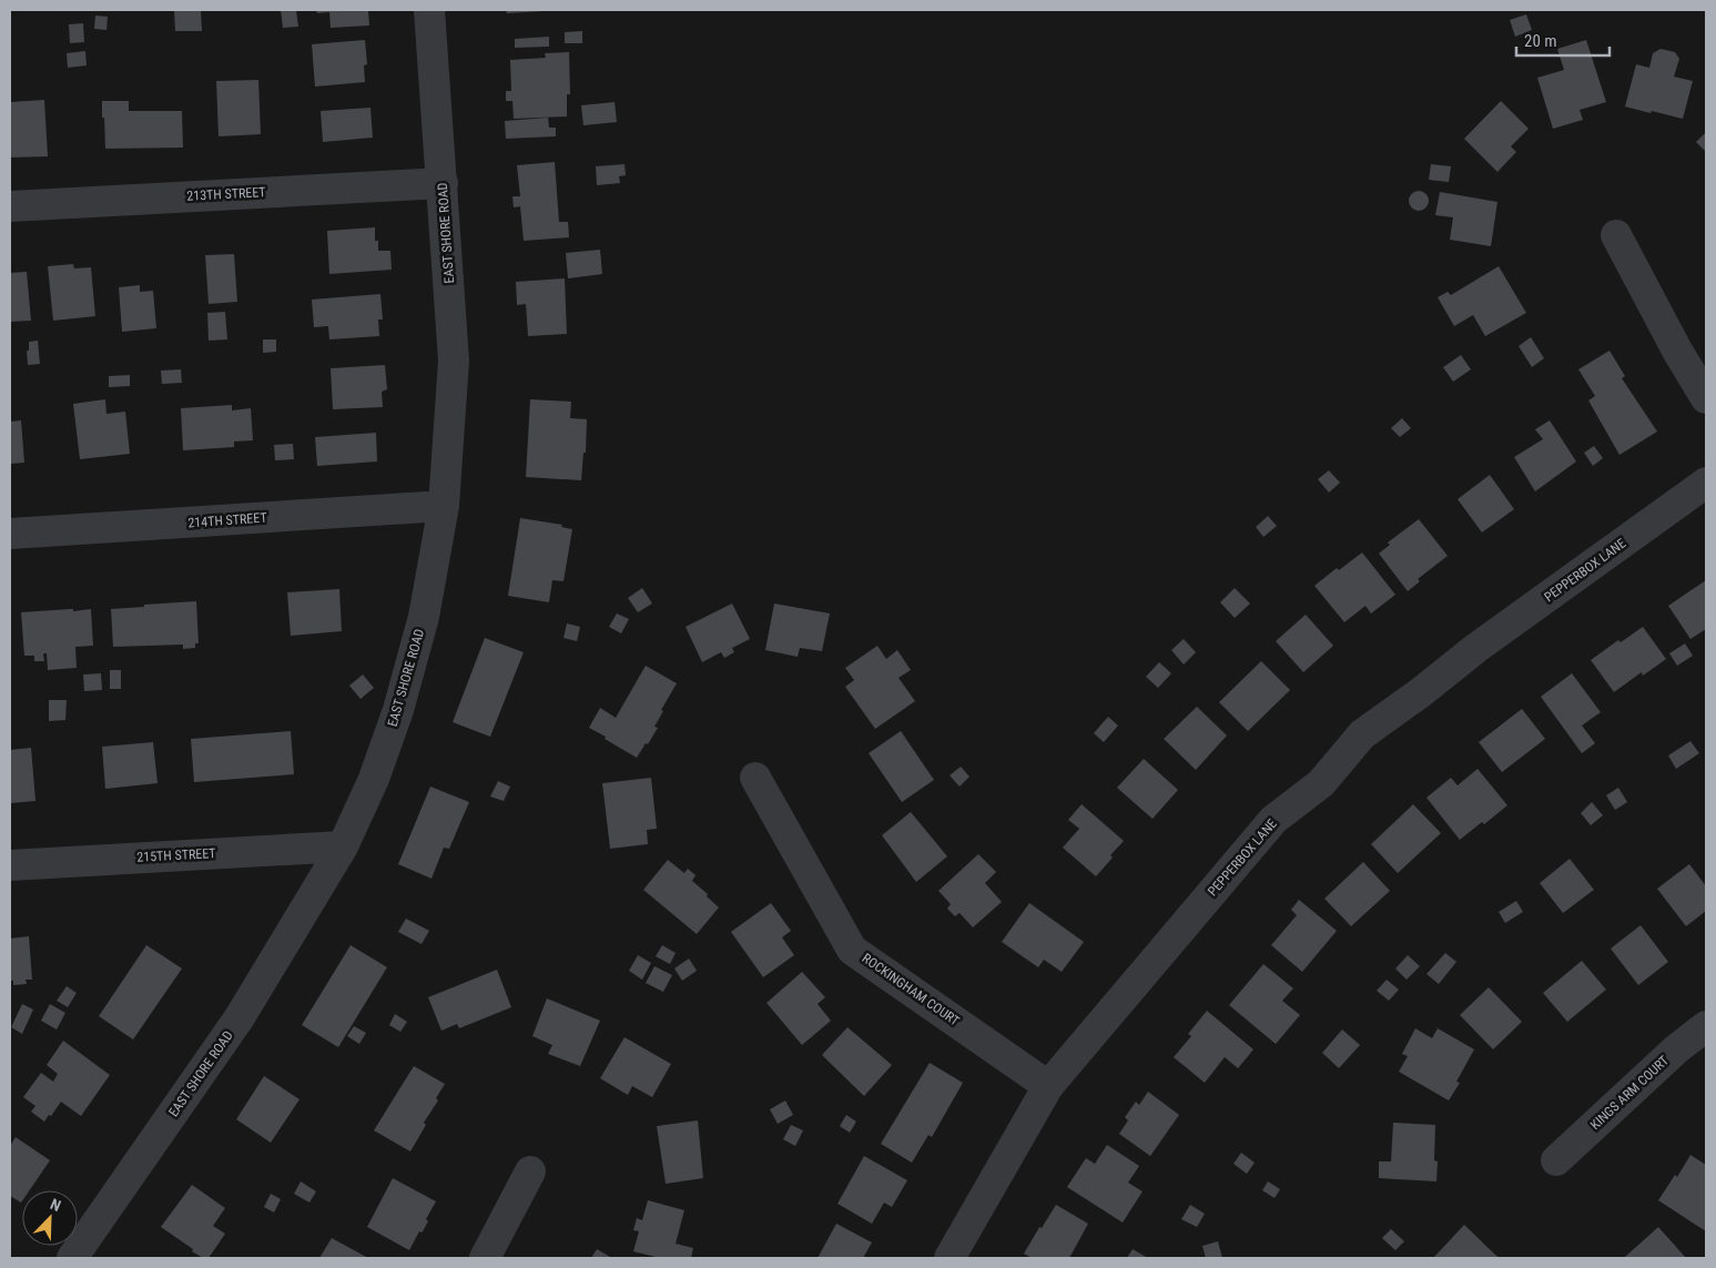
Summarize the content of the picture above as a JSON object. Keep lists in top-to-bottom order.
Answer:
{
  "streets": {
    "street": [
      "213TH STREET",
      "EAST SHORE ROAD",
      "214TH STREET",
      "PEPPERBOX LANE",
      "215TH STREET",
      "ROCKINGHAM COURT",
      "KINGS ARM COURT"
    ]
  },
  "crossings": [
    ["213TH STREET", "EAST SHORE ROAD"],
    ["EAST SHORE ROAD", "214TH STREET"],
    ["EAST SHORE ROAD", "215TH STREET"],
    ["PEPPERBOX LANE", "ROCKINGHAM COURT"]
  ],
  "scale_bar": "20 m",
  "north": "top right"
}
